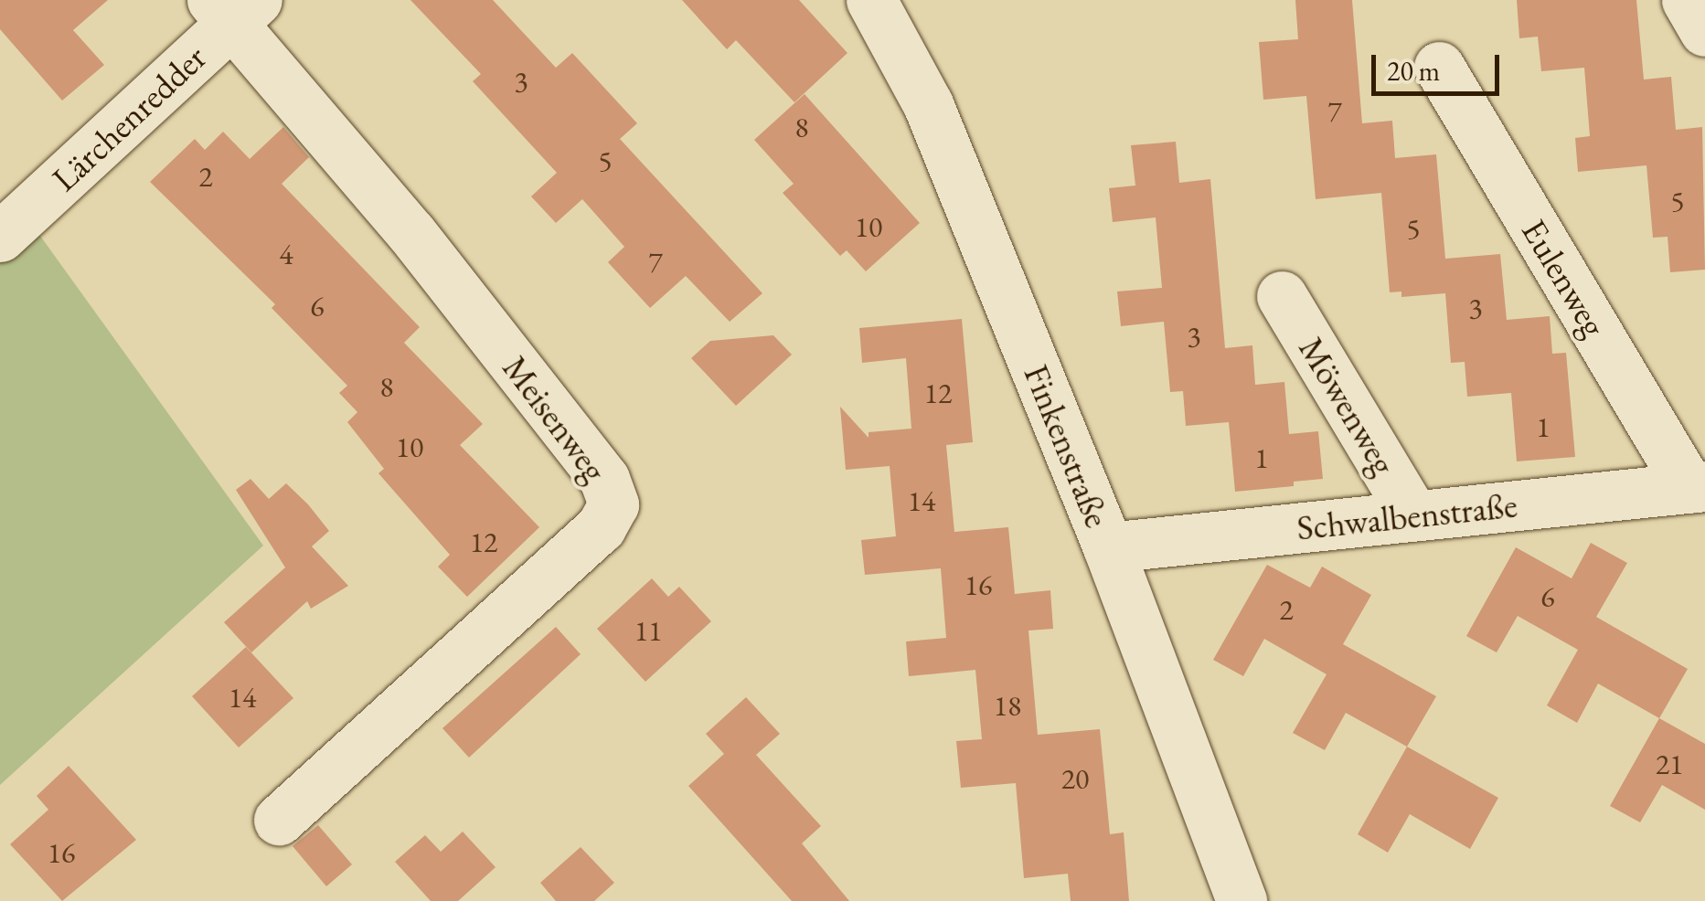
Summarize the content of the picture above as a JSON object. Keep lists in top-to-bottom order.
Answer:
{
  "streets": {
    "street": [
      "Lärchenredder",
      "Eulenweg",
      "Möwenweg",
      "Meisenweg",
      "Finkenstraße",
      "Schwalbenstraße"
    ]
  },
  "crossings": [
    ["Lärchenredder", "Meisenweg"],
    ["Eulenweg", "Schwalbenstraße"],
    ["Möwenweg", "Schwalbenstraße"],
    ["Finkenstraße", "Schwalbenstraße"]
  ],
  "house_numbers": [
    "3",
    "7",
    "8",
    "5",
    "2",
    "5",
    "10",
    "5",
    "4",
    "7",
    "6",
    "3",
    "3",
    "8",
    "12",
    "1",
    "10",
    "1",
    "14",
    "12",
    "16",
    "6",
    "2",
    "11",
    "14",
    "18",
    "21",
    "20",
    "16"
  ],
  "scale_bar": "20 m"
}
